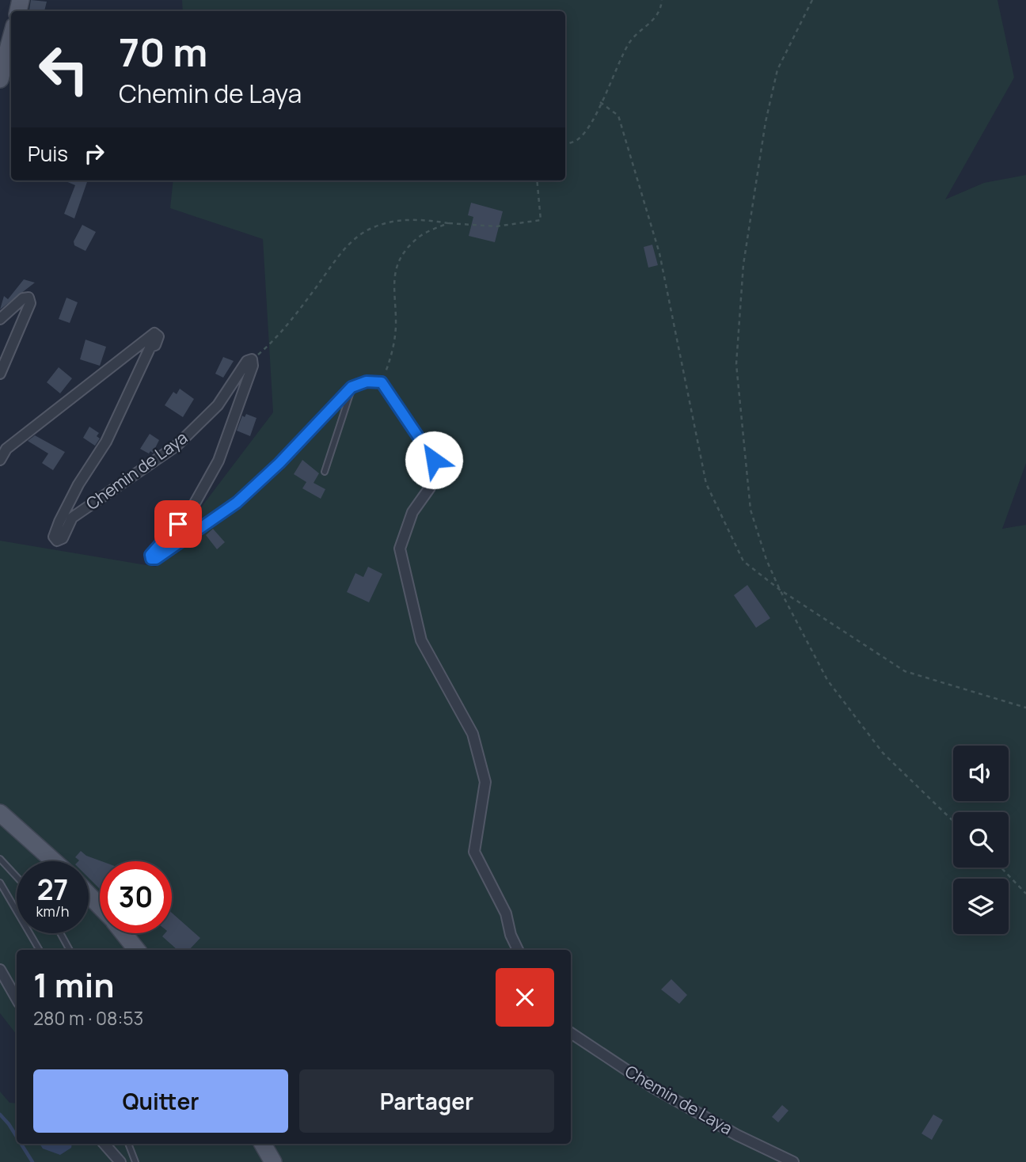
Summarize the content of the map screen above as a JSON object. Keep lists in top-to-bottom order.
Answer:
{
  "streets": {
    "street": ["Chemin de Laya"]
  },
  "page": {
    "turn": ["70 m", "Chemin de Laya"],
    "then": "Puis",
    "speed": "27 km/h",
    "limit": "30",
    "heading": ["1 min", "280 m · 08:53"],
    "buttons": ["Quitter", "Partager"]
  }
}
